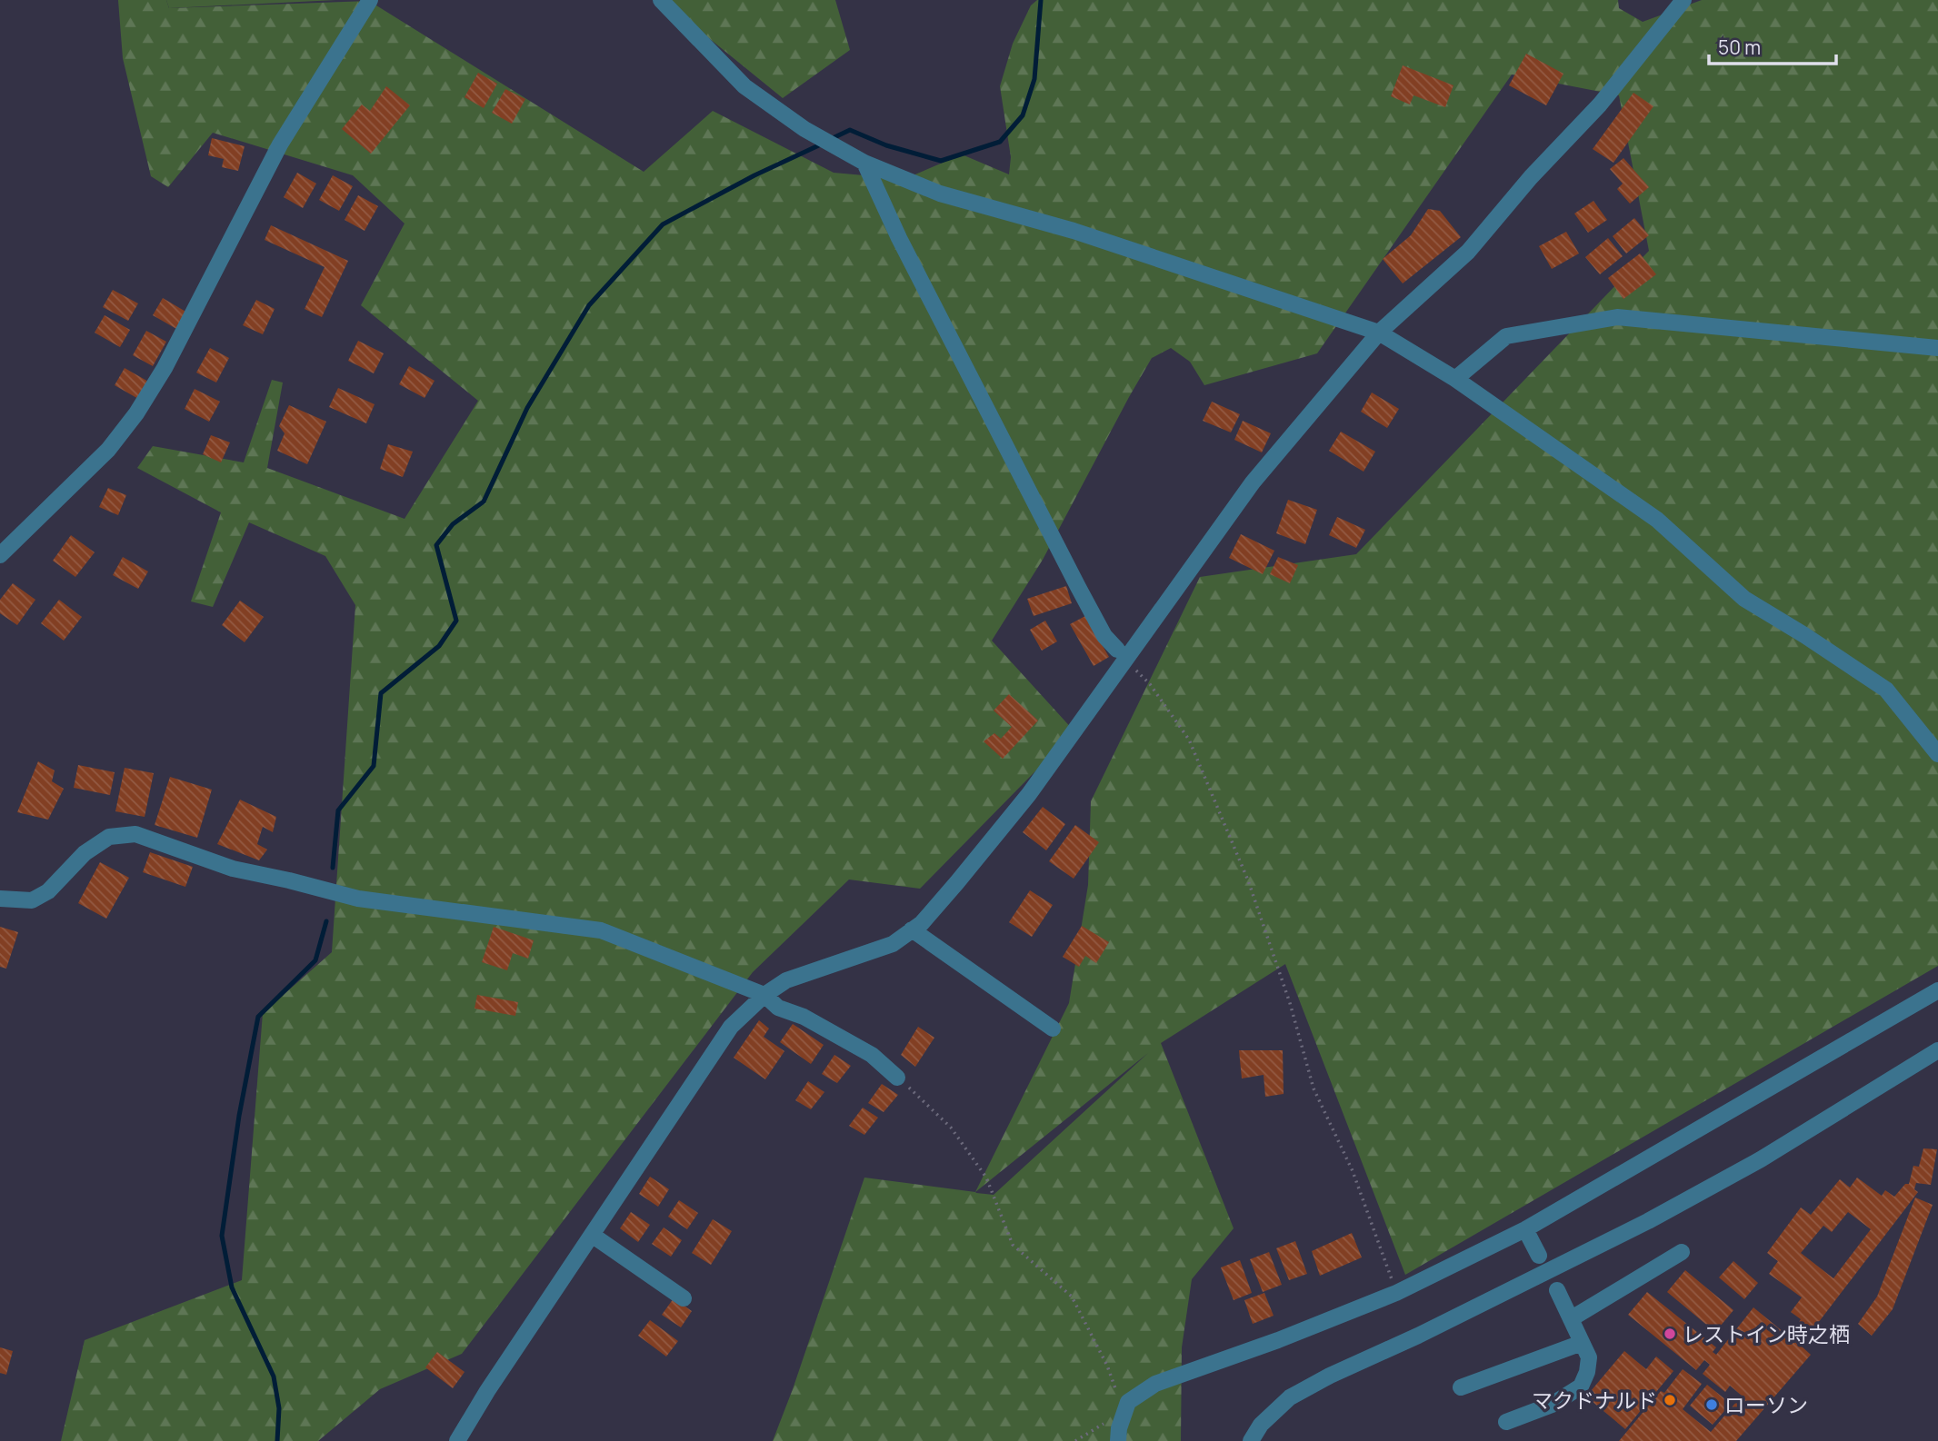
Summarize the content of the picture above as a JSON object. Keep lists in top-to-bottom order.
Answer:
{
  "places": ["レストイン時之栖", "マクドナルド", "ローソン"],
  "scale_bar": "50 m"
}
